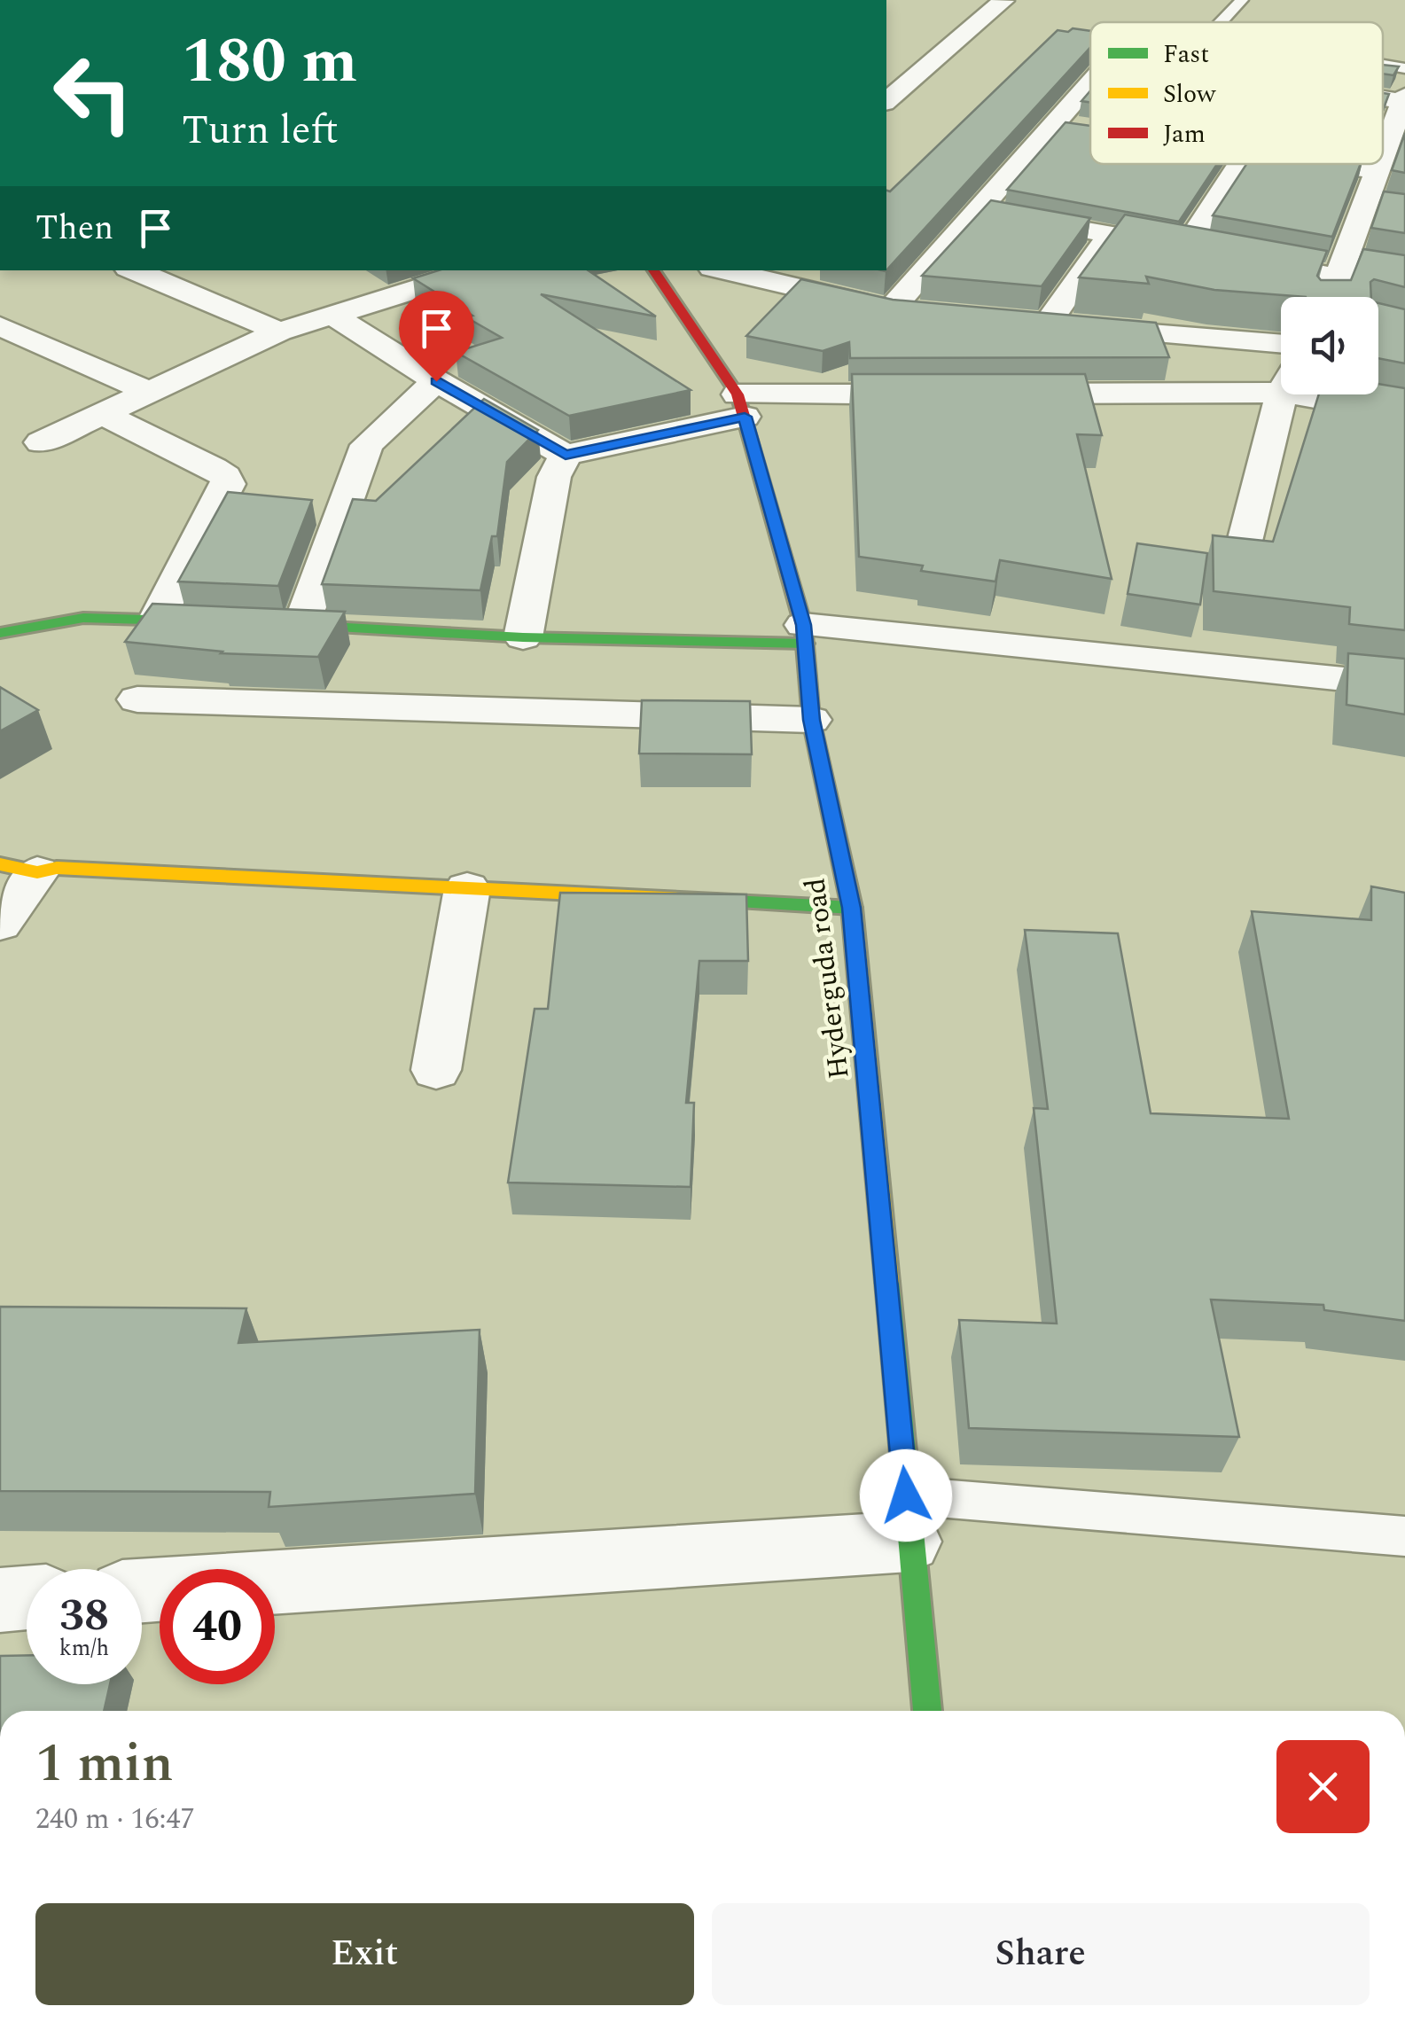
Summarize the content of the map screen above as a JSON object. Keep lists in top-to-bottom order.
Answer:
{
  "streets": {
    "street": ["Hyderguda road"]
  },
  "legend": ["Fast", "Slow", "Jam"],
  "page": {
    "turn": ["180 m", "Turn left"],
    "then": "Then",
    "speed": "38 km/h",
    "limit": "40",
    "heading": ["1 min", "240 m · 16:47"],
    "buttons": ["Exit", "Share"]
  }
}
